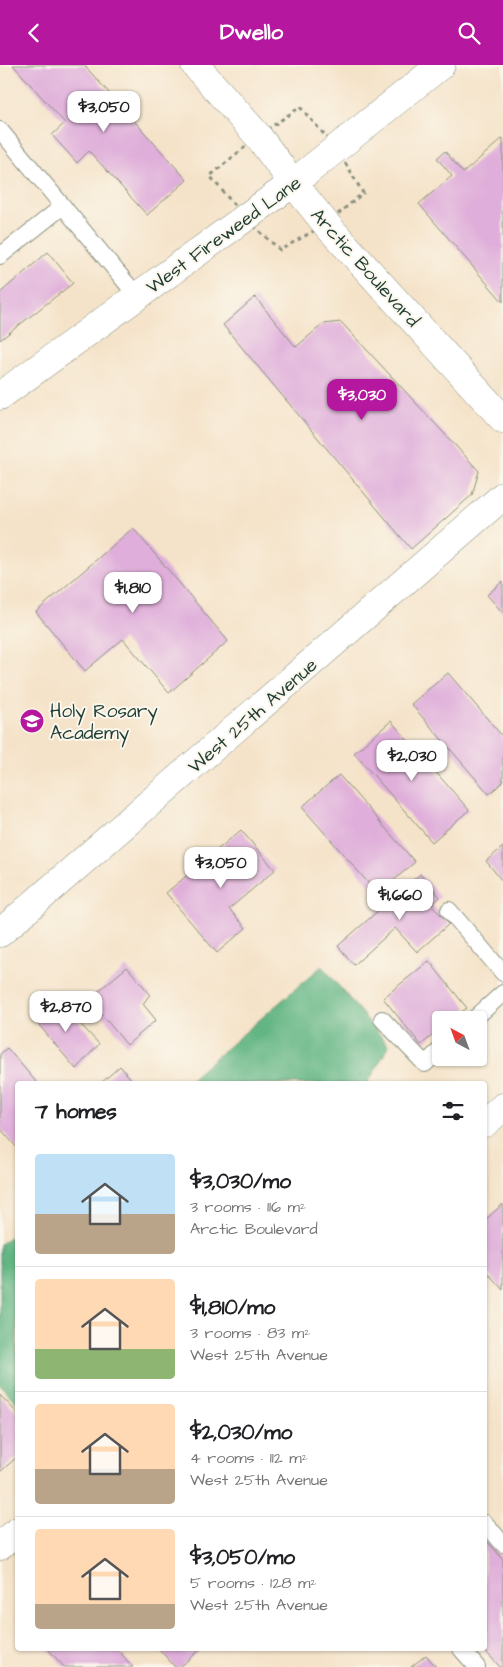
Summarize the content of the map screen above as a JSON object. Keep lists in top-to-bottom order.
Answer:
{
  "streets": {
    "main road": ["West Fireweed Lane", "Arctic Boulevard", "West 25th Avenue"]
  },
  "crossings": [
    ["West Fireweed Lane", "Arctic Boulevard"]
  ],
  "places": {
    "school or university": ["Holy Rosary Academy"]
  },
  "north": "top left",
  "page": {
    "header": "Dwello",
    "price": [
      "$3,050",
      "$3,030",
      "$1,810",
      "$2,030",
      "$3,050",
      "$1,660",
      "$2,870"
    ],
    "heading": "7 homes",
    "list": [
      {
        "name": "$3,030/mo",
        "note": "3 rooms · 116 m² · Arctic Boulevard"
      },
      {
        "name": "$1,810/mo",
        "note": "3 rooms · 83 m² · West 25th Avenue"
      },
      {
        "name": "$2,030/mo",
        "note": "4 rooms · 112 m² · West 25th Avenue"
      },
      {
        "name": "$3,050/mo",
        "note": "5 rooms · 128 m² · West 25th Avenue"
      }
    ]
  }
}
